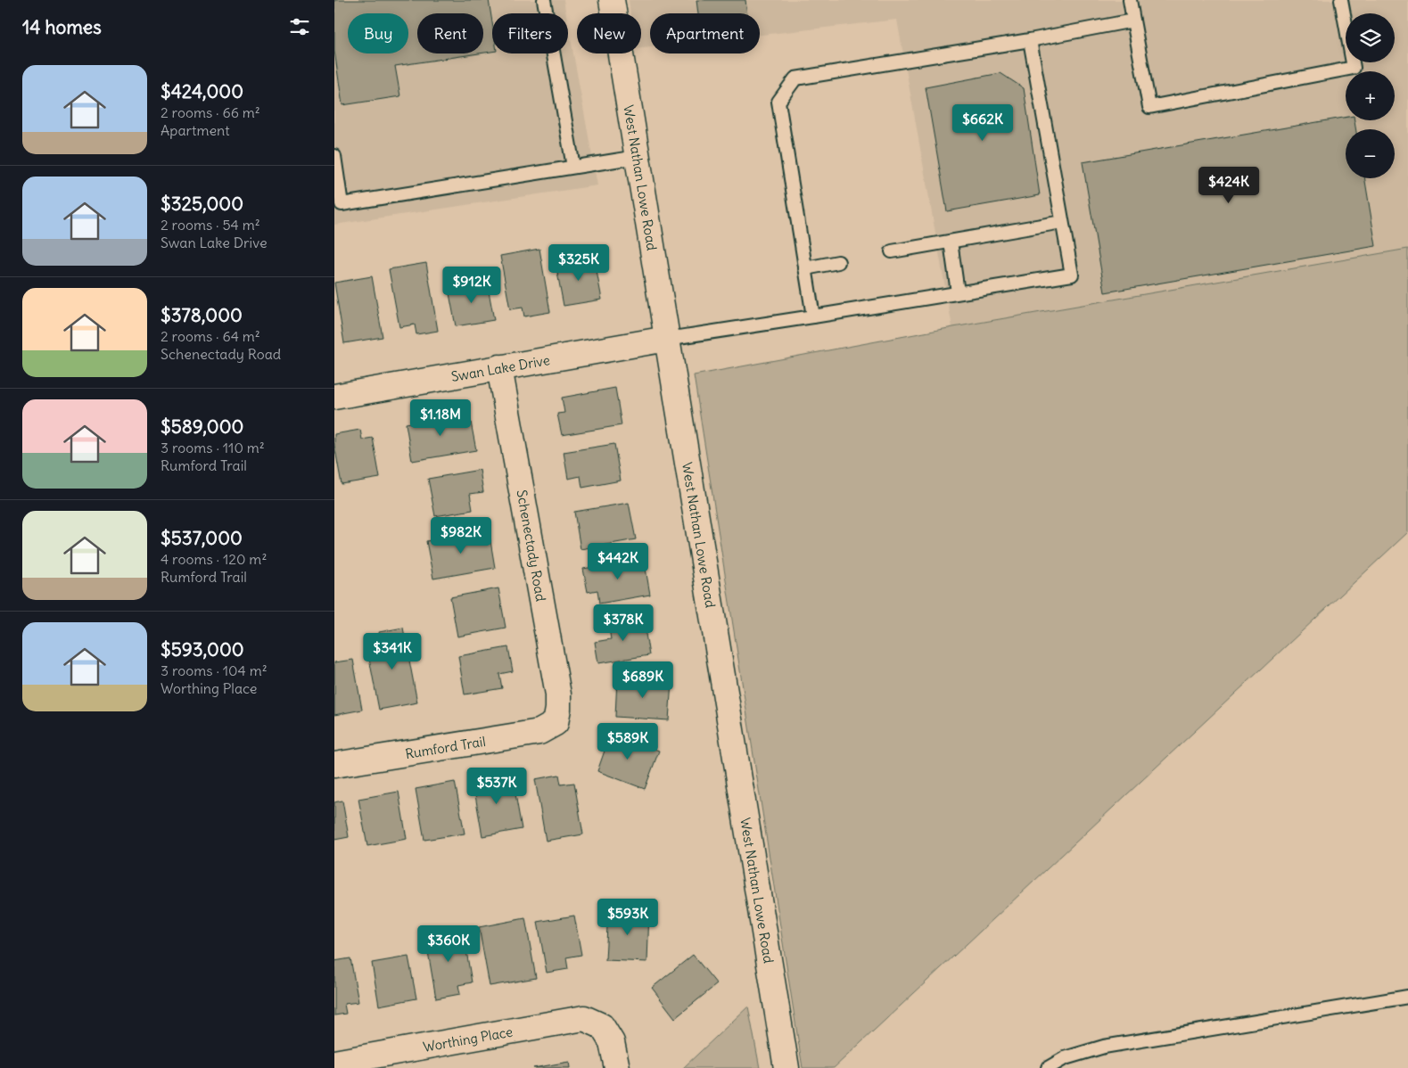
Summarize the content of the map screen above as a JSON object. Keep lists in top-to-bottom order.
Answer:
{
  "streets": {
    "street": [
      "West Nathan Lowe Road",
      "Swan Lake Drive",
      "Schenectady Road",
      "Rumford Trail",
      "Worthing Place"
    ]
  },
  "crossings": [
    ["West Nathan Lowe Road", "Swan Lake Drive"],
    ["Swan Lake Drive", "Schenectady Road"],
    ["Schenectady Road", "Rumford Trail"]
  ],
  "page": {
    "heading": "14 homes",
    "map_buttons": ["+", "−"],
    "chip": [
      "Buy",
      "Rent",
      "Filters",
      "New",
      "Apartment"
    ],
    "list": [
      {
        "name": "$424,000",
        "note": "2 rooms · 66 m² · Apartment"
      },
      {
        "name": "$325,000",
        "note": "2 rooms · 54 m² · Swan Lake Drive"
      },
      {
        "name": "$378,000",
        "note": "2 rooms · 64 m² · Schenectady Road"
      },
      {
        "name": "$589,000",
        "note": "3 rooms · 110 m² · Rumford Trail"
      },
      {
        "name": "$537,000",
        "note": "4 rooms · 120 m² · Rumford Trail"
      },
      {
        "name": "$593,000",
        "note": "3 rooms · 104 m² · Worthing Place"
      }
    ],
    "price": [
      "$662K",
      "$424K",
      "$325K",
      "$912K",
      "$1.18M",
      "$982K",
      "$442K",
      "$378K",
      "$341K",
      "$689K",
      "$589K",
      "$537K",
      "$593K",
      "$360K"
    ]
  }
}
